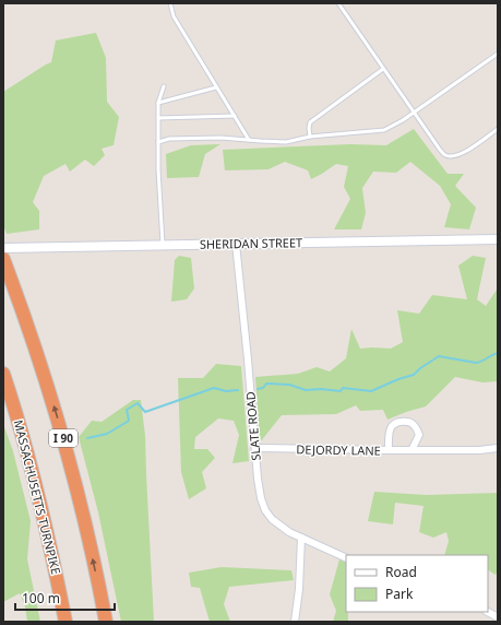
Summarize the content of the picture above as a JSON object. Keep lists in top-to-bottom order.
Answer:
{
  "streets": {
    "highway": ["I 90", "MASSACHUSETTS TURNPIKE"],
    "street": ["SHERIDAN STREET", "SLATE ROAD", "DEJORDY LANE"]
  },
  "crossings": [
    ["SHERIDAN STREET", "SLATE ROAD"],
    ["SLATE ROAD", "DEJORDY LANE"]
  ],
  "legend": ["Road", "Park"],
  "scale_bar": "100 m"
}
